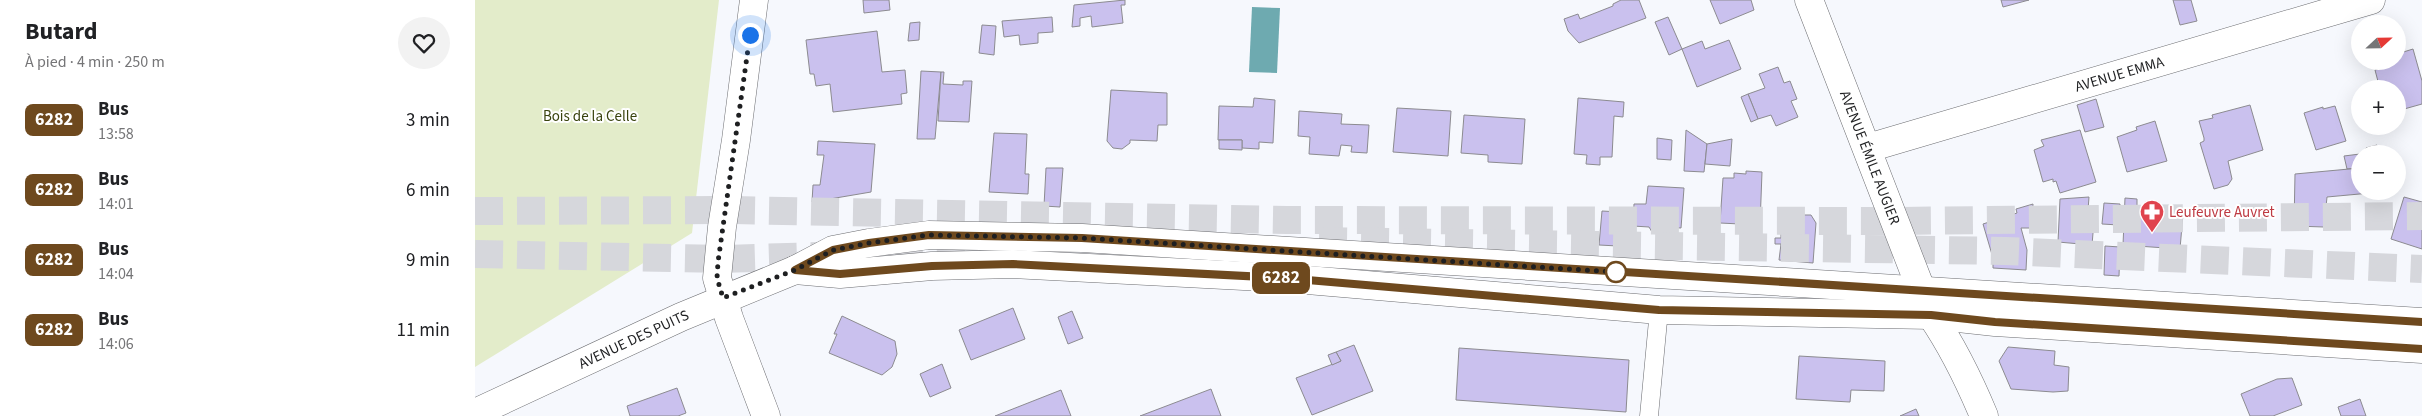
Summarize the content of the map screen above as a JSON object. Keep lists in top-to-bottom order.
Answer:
{
  "streets": {
    "street": ["AVENUE EMMA", "AVENUE ÉMILE AUGIER", "AVENUE DES PUITS"]
  },
  "crossings": [
    ["AVENUE EMMA", "AVENUE ÉMILE AUGIER"],
    ["AVENUE ÉMILE AUGIER", "AVENUE DES PUITS"]
  ],
  "parks": ["Bois de la Celle"],
  "places": {
    "pharmacy": ["Leufeuvre Auvret"]
  },
  "lines": ["bus line 6282"],
  "north": "right",
  "page": {
    "heading": ["Butard", "À pied · 4 min · 250 m"],
    "on_map": "6282",
    "map_buttons": ["+", "−"],
    "list": [
      {
        "mark": "6282",
        "name": "Bus",
        "note": "13:58",
        "value": "3 min"
      },
      {
        "mark": "6282",
        "name": "Bus",
        "note": "14:01",
        "value": "6 min"
      },
      {
        "mark": "6282",
        "name": "Bus",
        "note": "14:04",
        "value": "9 min"
      },
      {
        "mark": "6282",
        "name": "Bus",
        "note": "14:06",
        "value": "11 min"
      }
    ]
  }
}
